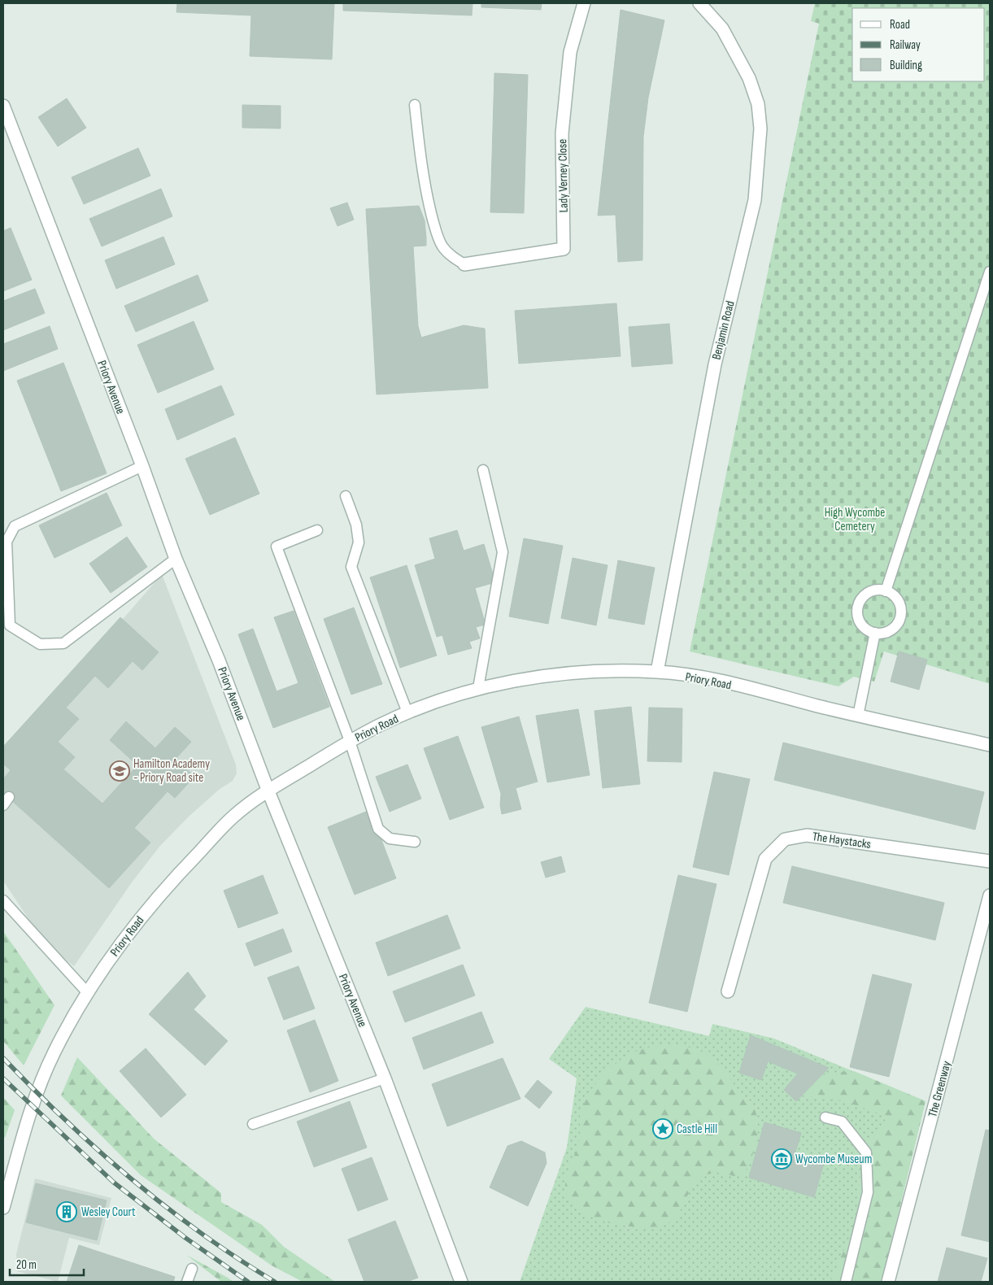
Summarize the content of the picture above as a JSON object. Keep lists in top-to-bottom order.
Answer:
{
  "streets": {
    "street": [
      "Lady Verney Close",
      "Benjamin Road",
      "Priory Avenue",
      "Priory Road",
      "The Haystacks",
      "The Greenway"
    ]
  },
  "crossings": [
    ["Benjamin Road", "Priory Road"],
    ["Priory Avenue", "Priory Road"]
  ],
  "parks": ["High Wycombe Cemetery"],
  "places": {
    "school or university": ["Hamilton Academy - Priory Road site"],
    "place": ["Castle Hill"],
    "museum": ["Wycombe Museum"],
    "building": ["Wesley Court"]
  },
  "legend": ["Road", "Railway", "Building"],
  "scale_bar": "20 m"
}
